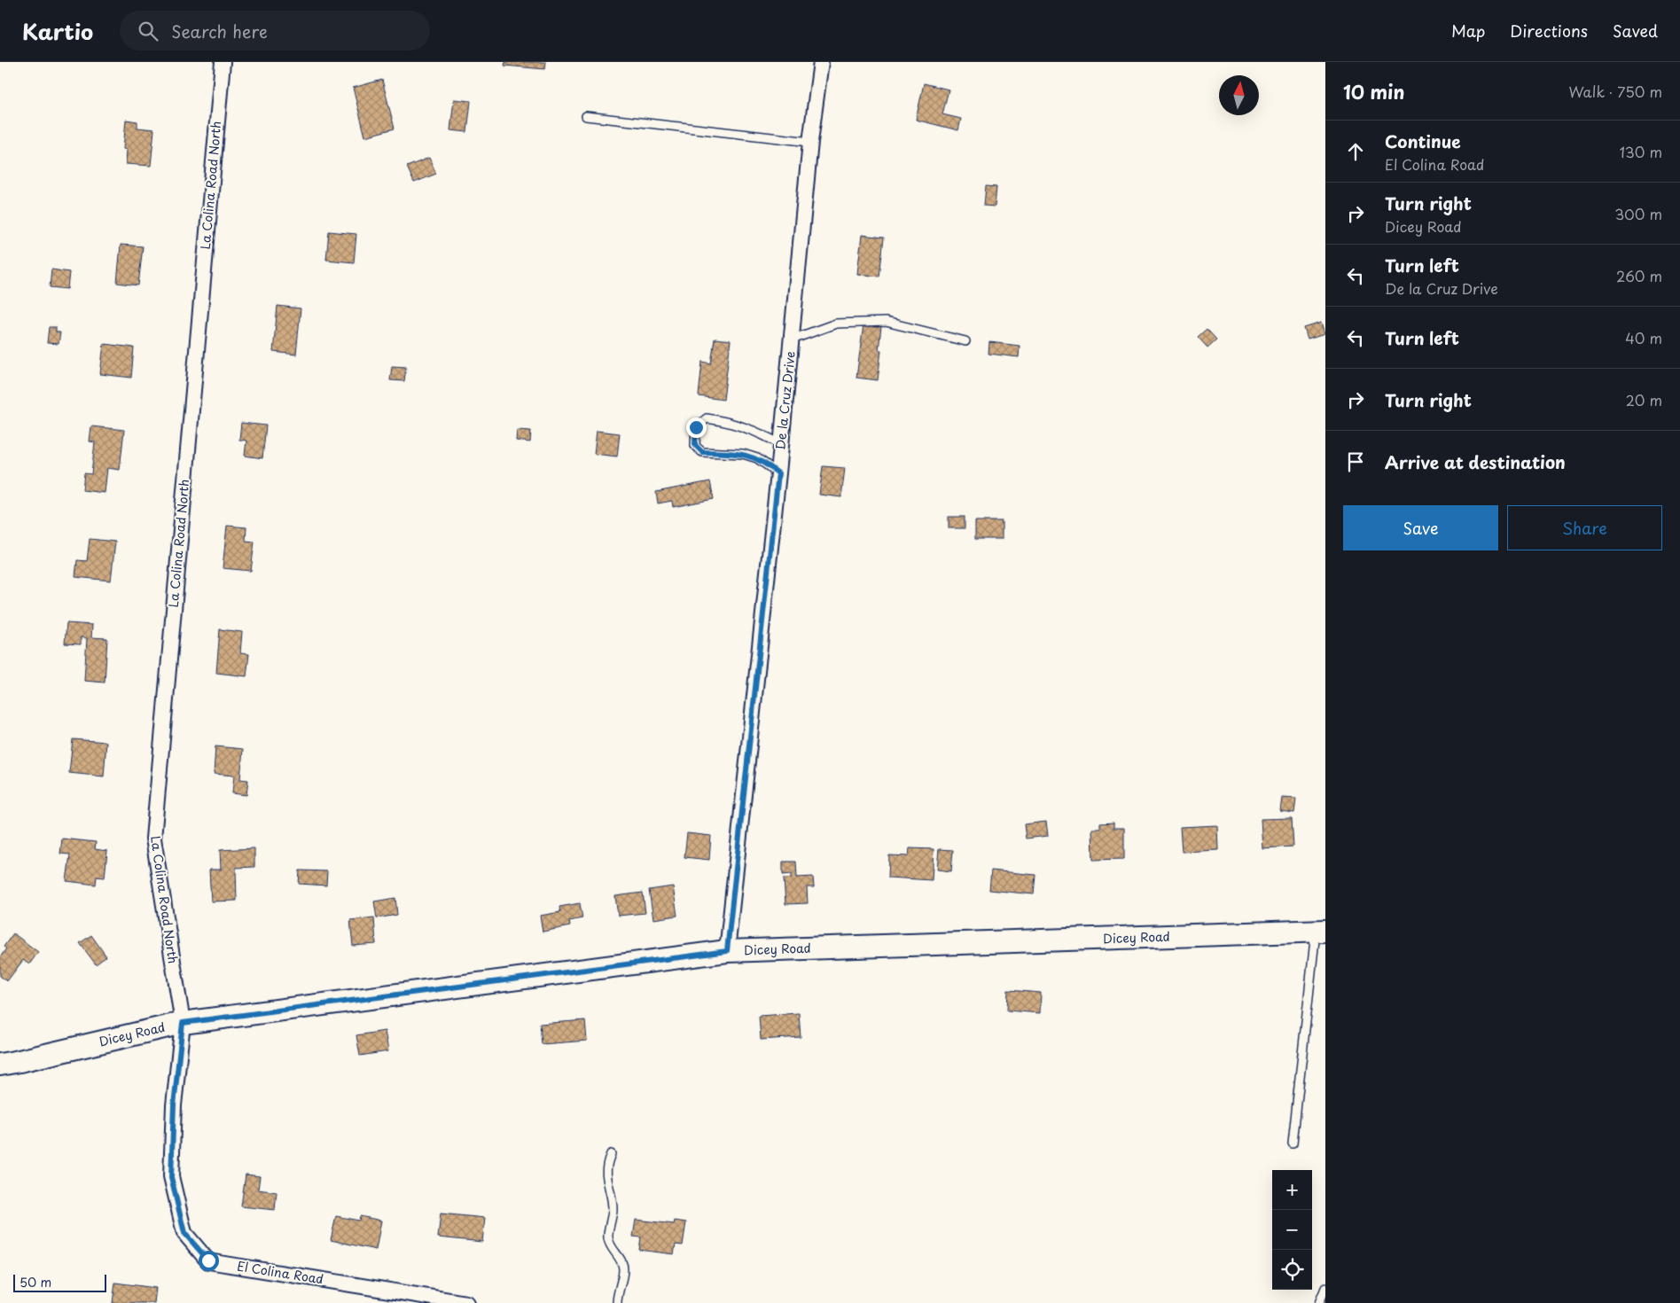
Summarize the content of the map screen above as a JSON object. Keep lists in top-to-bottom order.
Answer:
{
  "streets": {
    "street": [
      "La Colina Road North",
      "De la Cruz Drive",
      "Dicey Road",
      "El Colina Road"
    ]
  },
  "crossings": [
    ["La Colina Road North", "Dicey Road"],
    ["La Colina Road North", "El Colina Road"],
    ["De la Cruz Drive", "Dicey Road"],
    ["Dicey Road", "El Colina Road"]
  ],
  "scale_bar": "50 m",
  "north": "top",
  "page": {
    "header": "Kartio",
    "search": "Search here",
    "nav": ["Map", "Directions", "Saved"],
    "heading": ["10 min", "Walk · 750 m"],
    "list": [
      ["Continue", "El Colina Road", "130 m"],
      ["Turn right", "Dicey Road", "300 m"],
      ["Turn left", "De la Cruz Drive", "260 m"],
      ["Turn left", "40 m"],
      ["Turn right", "20 m"],
      "Arrive at destination"
    ],
    "buttons": ["Save", "Share"],
    "map_buttons": ["+", "−"],
    "scale": "50 m"
  }
}
